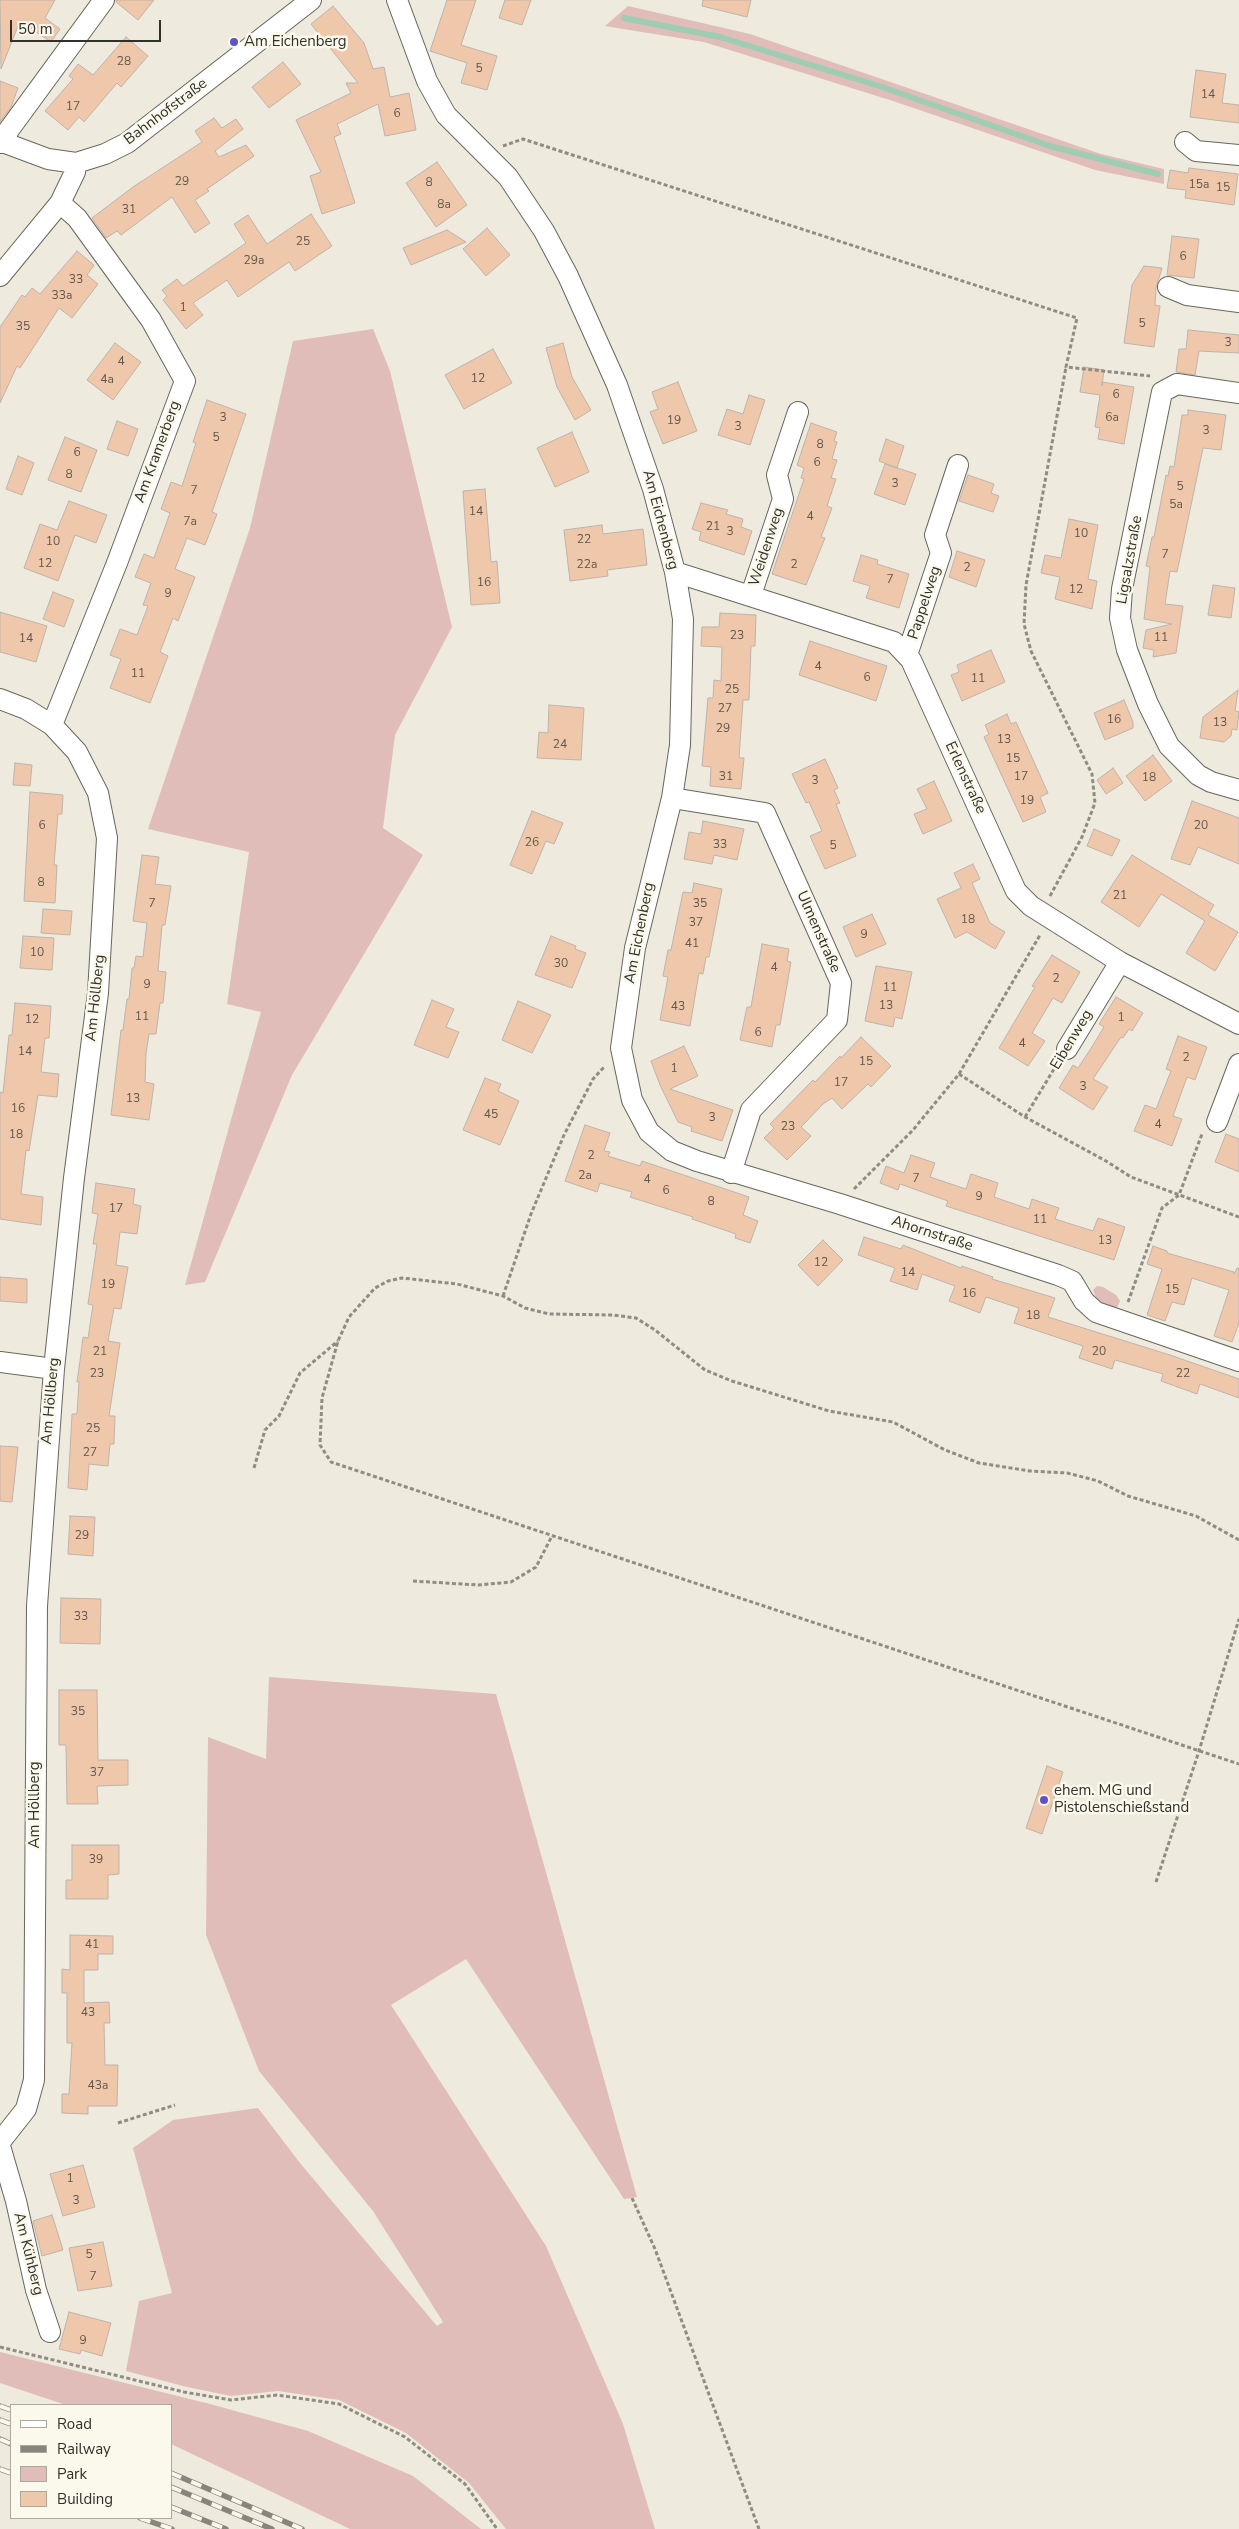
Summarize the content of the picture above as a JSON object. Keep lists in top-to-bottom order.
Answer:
{
  "streets": {
    "street": [
      "Bahnhofstraße",
      "Am Kramerberg",
      "Am Eichenberg",
      "Weidenweg",
      "Ligsalzstraße",
      "Pappelweg",
      "Erlenstraße",
      "Ulmenstraße",
      "Am Höllberg",
      "Eibenweg",
      "Ahornstraße",
      "Am Kühberg"
    ]
  },
  "crossings": [
    ["Am Kramerberg", "Am Höllberg"],
    ["Am Eichenberg", "Erlenstraße"],
    ["Am Eichenberg", "Ulmenstraße"],
    ["Am Eichenberg", "Ahornstraße"],
    ["Weidenweg", "Erlenstraße"],
    ["Pappelweg", "Erlenstraße"],
    ["Erlenstraße", "Eibenweg"],
    ["Ulmenstraße", "Ahornstraße"],
    ["Am Höllberg", "Am Kühberg"]
  ],
  "places": ["Am Eichenberg", "ehem. MG und Pistolenschießstand"],
  "house_numbers": [
    "28",
    "5",
    "14",
    "17",
    "6",
    "29",
    "8",
    "15a",
    "15",
    "8a",
    "31",
    "25",
    "6",
    "29a",
    "33",
    "33a",
    "1",
    "5",
    "35",
    "3",
    "4",
    "12",
    "4a",
    "6",
    "3",
    "6a",
    "19",
    "3",
    "3",
    "5",
    "8",
    "6",
    "6",
    "8",
    "3",
    "5",
    "7",
    "5a",
    "14",
    "4",
    "7a",
    "21",
    "3",
    "10",
    "22",
    "10",
    "7",
    "12",
    "22a",
    "2",
    "2",
    "7",
    "16",
    "12",
    "9",
    "23",
    "11",
    "14",
    "4",
    "11",
    "6",
    "11",
    "25",
    "27",
    "16",
    "13",
    "29",
    "13",
    "24",
    "15",
    "31",
    "17",
    "18",
    "3",
    "19",
    "6",
    "20",
    "26",
    "33",
    "5",
    "8",
    "21",
    "7",
    "35",
    "18",
    "37",
    "9",
    "41",
    "10",
    "30",
    "4",
    "2",
    "9",
    "11",
    "13",
    "43",
    "11",
    "1",
    "12",
    "6",
    "4",
    "14",
    "2",
    "15",
    "1",
    "17",
    "3",
    "13",
    "16",
    "45",
    "3",
    "4",
    "23",
    "18",
    "2",
    "2a",
    "7",
    "4",
    "6",
    "9",
    "8",
    "17",
    "11",
    "13",
    "12",
    "14",
    "19",
    "15",
    "16",
    "18",
    "21",
    "20",
    "23",
    "22",
    "25",
    "27",
    "29",
    "33",
    "35",
    "37",
    "39",
    "41",
    "43",
    "43a",
    "1",
    "3",
    "5",
    "7",
    "9"
  ],
  "legend": [
    "Road",
    "Railway",
    "Park",
    "Building"
  ],
  "scale_bar": "50 m"
}
